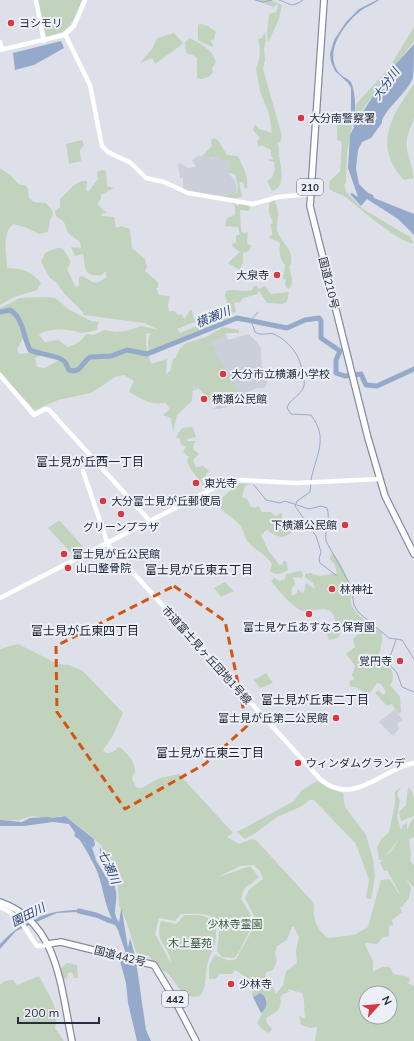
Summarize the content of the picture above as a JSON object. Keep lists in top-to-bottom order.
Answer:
{
  "streets": {
    "highway": [
      "210",
      "国道210号",
      "国道442号",
      "442"
    ],
    "street": ["市道富士見ヶ丘団地1号線"]
  },
  "districts": [
    "富士見が丘西一丁目",
    "富士見が丘東五丁目",
    "富士見が丘東四丁目",
    "富士見が丘東二丁目",
    "富士見が丘東三丁目"
  ],
  "water": [
    "大分川",
    "横瀬川",
    "七瀬川",
    "園田川"
  ],
  "parks": ["少林寺霊園", "木上墓苑"],
  "places": [
    "ヨシモリ",
    "大分南警察署",
    "大泉寺",
    "大分市立横瀬小学校",
    "横瀬公民館",
    "東光寺",
    "大分富士見が丘郵便局",
    "グリーンプラザ",
    "下横瀬公民館",
    "富士見が丘公民館",
    "山口整骨院",
    "林神社",
    "富士見ケ丘あすなろ保育園",
    "覚円寺",
    "富士見が丘第二公民館",
    "ウィンダムグランデ",
    "少林寺"
  ],
  "scale_bar": "200 m",
  "north": "top right"
}
